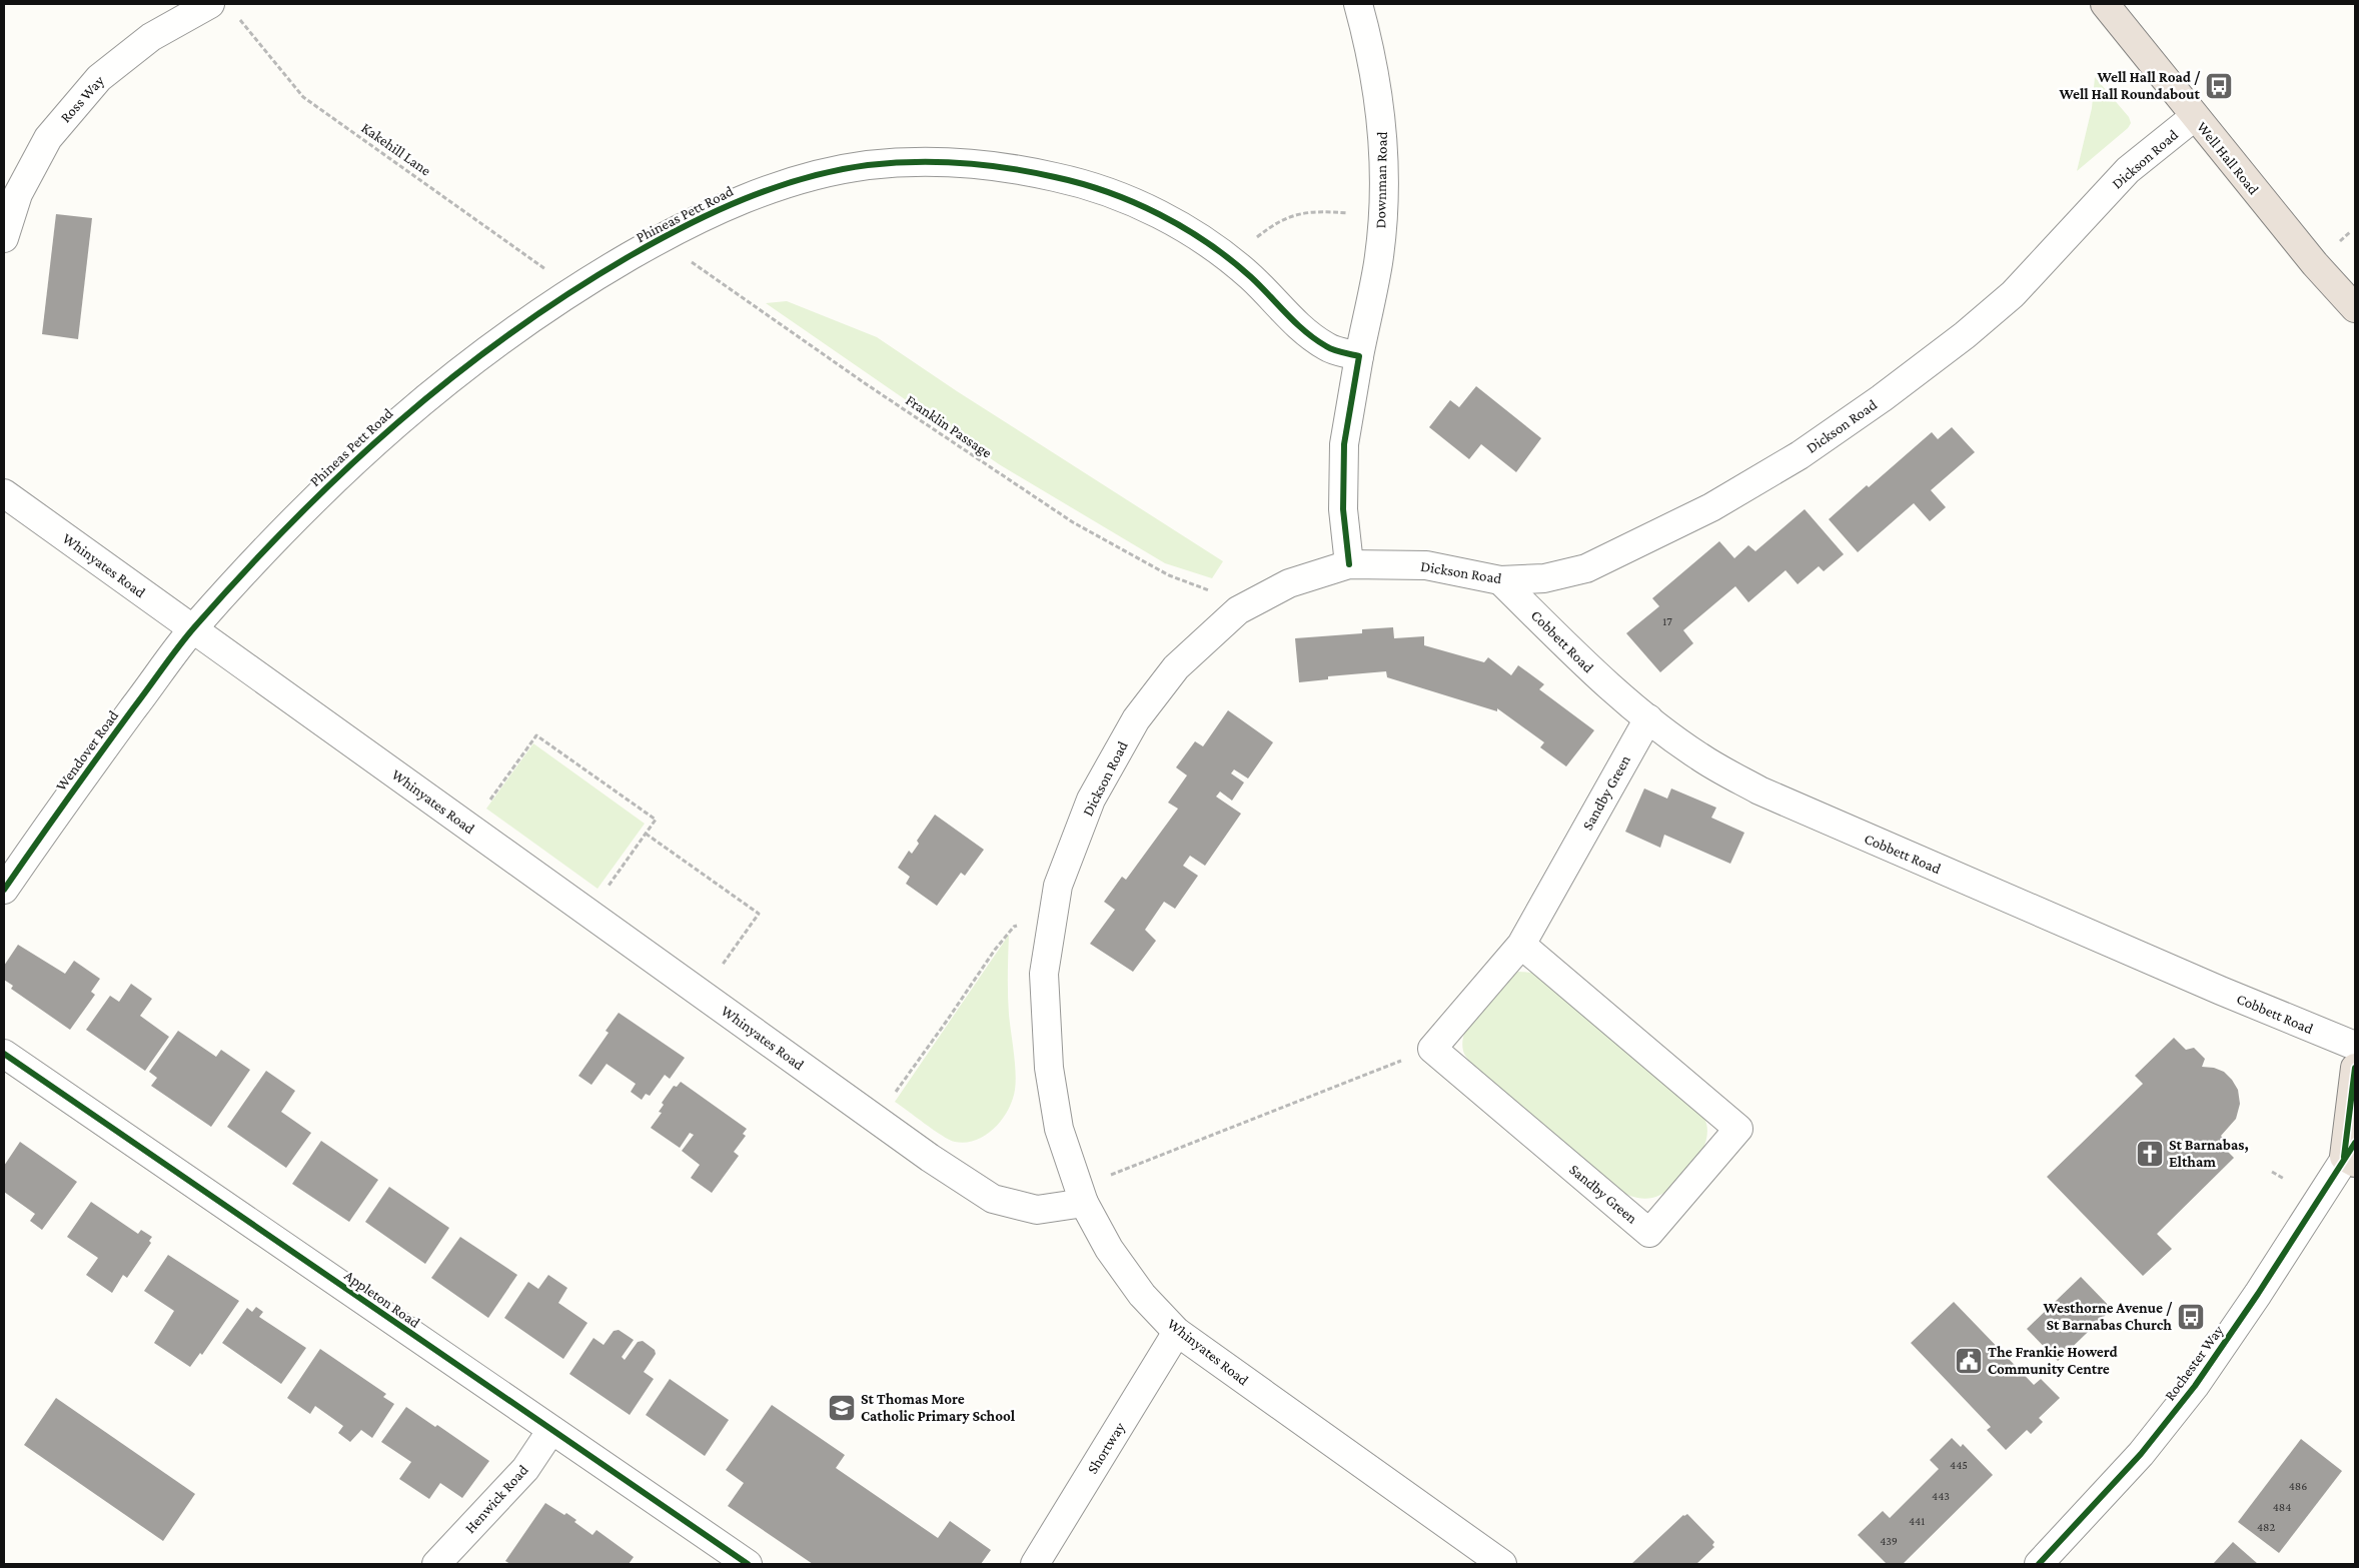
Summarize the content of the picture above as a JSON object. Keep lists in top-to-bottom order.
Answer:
{
  "streets": {
    "highway": ["Well Hall Road", "Rochester Way"],
    "street": [
      "Ross Way",
      "Dickson Road",
      "Downman Road",
      "Phineas Pett Road",
      "Whinyates Road",
      "Cobbett Road",
      "Wendover Road",
      "Sandby Green",
      "Appleton Road",
      "Shortway",
      "Henwick Road"
    ],
    "path": ["Kakehill Lane", "Franklin Passage"]
  },
  "crossings": [
    ["Kakehill Lane", "Phineas Pett Road"],
    ["Well Hall Road", "Dickson Road"],
    ["Dickson Road", "Franklin Passage"],
    ["Dickson Road", "Whinyates Road"],
    ["Dickson Road", "Cobbett Road"],
    ["Downman Road", "Phineas Pett Road"],
    ["Phineas Pett Road", "Franklin Passage"],
    ["Phineas Pett Road", "Whinyates Road"],
    ["Phineas Pett Road", "Wendover Road"],
    ["Whinyates Road", "Wendover Road"],
    ["Whinyates Road", "Shortway"],
    ["Cobbett Road", "Sandby Green"],
    ["Appleton Road", "Henwick Road"]
  ],
  "places": {
    "bus stop": ["Well Hall Road / Well Hall Roundabout", "Westhorne Avenue / St Barnabas Church"],
    "church": ["St Barnabas, Eltham"],
    "public building": ["The Frankie Howerd Community Centre"],
    "school or university": ["St Thomas More Catholic Primary School"]
  },
  "house_numbers": [
    "17",
    "445",
    "486",
    "443",
    "484",
    "441",
    "482",
    "439"
  ]
}
